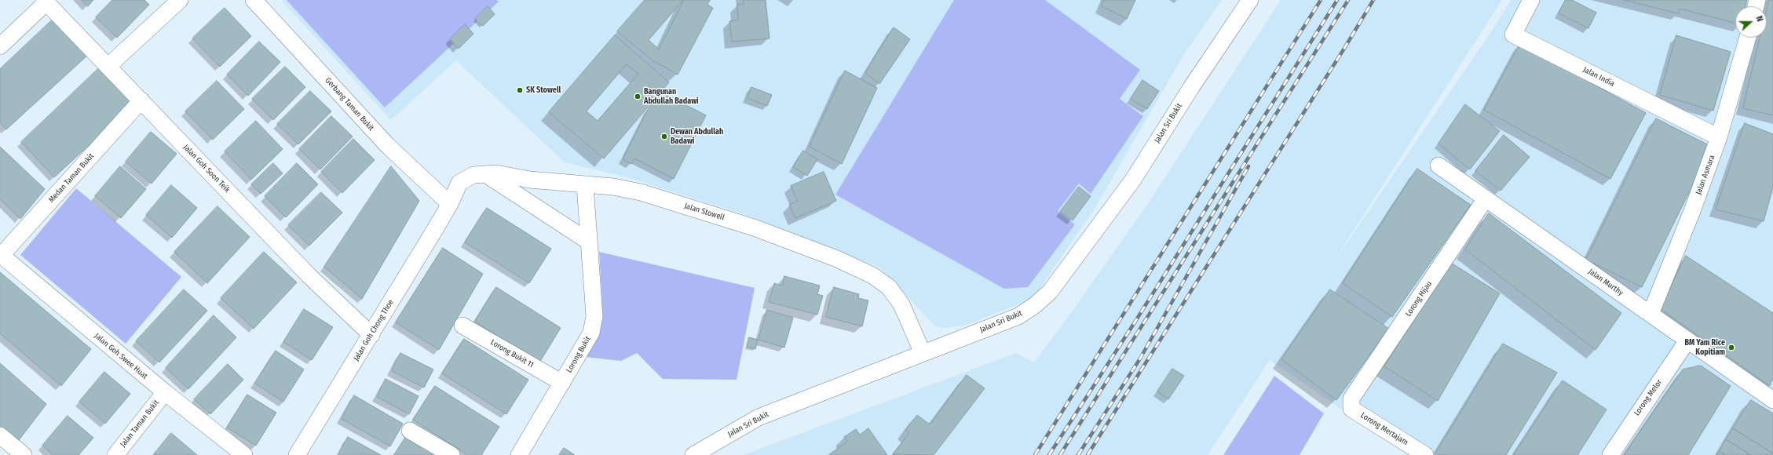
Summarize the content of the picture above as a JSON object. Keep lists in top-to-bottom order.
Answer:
{
  "streets": {
    "street": [
      "Jalan India",
      "Gerbang Taman Bukit",
      "Jalan Sri Bukit",
      "Jalan Goh Soon Teik",
      "Jalan Asmara",
      "Medan Taman Bukit",
      "Jalan Stowell",
      "Jalan Murthy",
      "Lorong Hijau",
      "Jalan Goh Chong Thoe",
      "Lorong Bukit 11",
      "Lorong Bukit",
      "Jalan Goh Swee Huat",
      "Lorong Melor",
      "Jalan Taman Bukit",
      "Lorong Mertajam"
    ]
  },
  "crossings": [
    ["Jalan India", "Jalan Asmara"],
    ["Gerbang Taman Bukit", "Jalan Stowell"],
    ["Gerbang Taman Bukit", "Jalan Goh Chong Thoe"],
    ["Jalan Sri Bukit", "Jalan Stowell"],
    ["Jalan Goh Soon Teik", "Medan Taman Bukit"],
    ["Jalan Goh Soon Teik", "Jalan Goh Chong Thoe"],
    ["Jalan Asmara", "Jalan Murthy"],
    ["Medan Taman Bukit", "Jalan Goh Swee Huat"],
    ["Jalan Stowell", "Jalan Goh Chong Thoe"],
    ["Jalan Stowell", "Lorong Bukit"],
    ["Jalan Murthy", "Lorong Hijau"],
    ["Jalan Murthy", "Lorong Melor"],
    ["Lorong Hijau", "Lorong Mertajam"],
    ["Lorong Bukit 11", "Lorong Bukit"],
    ["Jalan Goh Swee Huat", "Jalan Taman Bukit"]
  ],
  "places": [
    "SK Stowell",
    "Bangunan Abdullah Badawi",
    "Dewan Abdullah Badawi",
    "BM Yam Rice Kopitiam"
  ],
  "north": "right"
}
